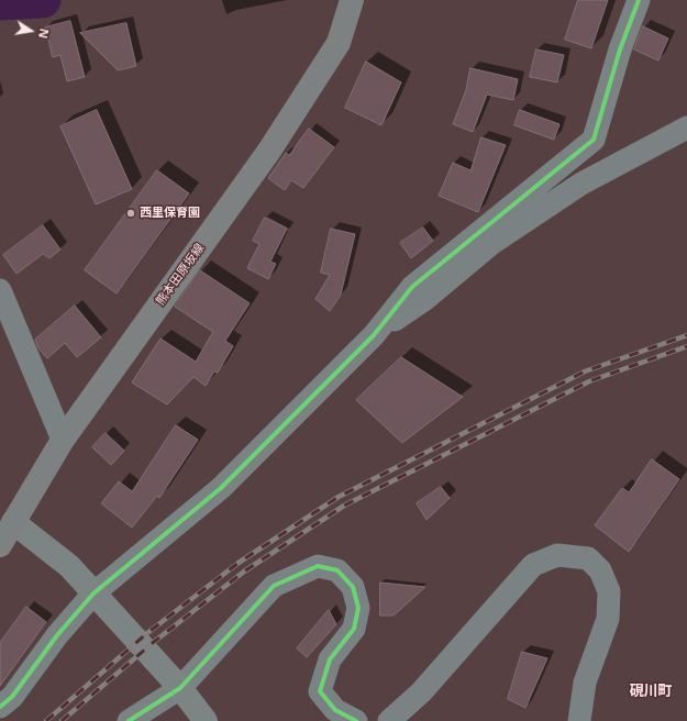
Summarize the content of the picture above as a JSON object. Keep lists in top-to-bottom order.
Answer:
{
  "streets": {
    "main road": ["熊本田原坂線"]
  },
  "districts": ["硯川町"],
  "places": ["西里保育園"],
  "north": "right"
}
